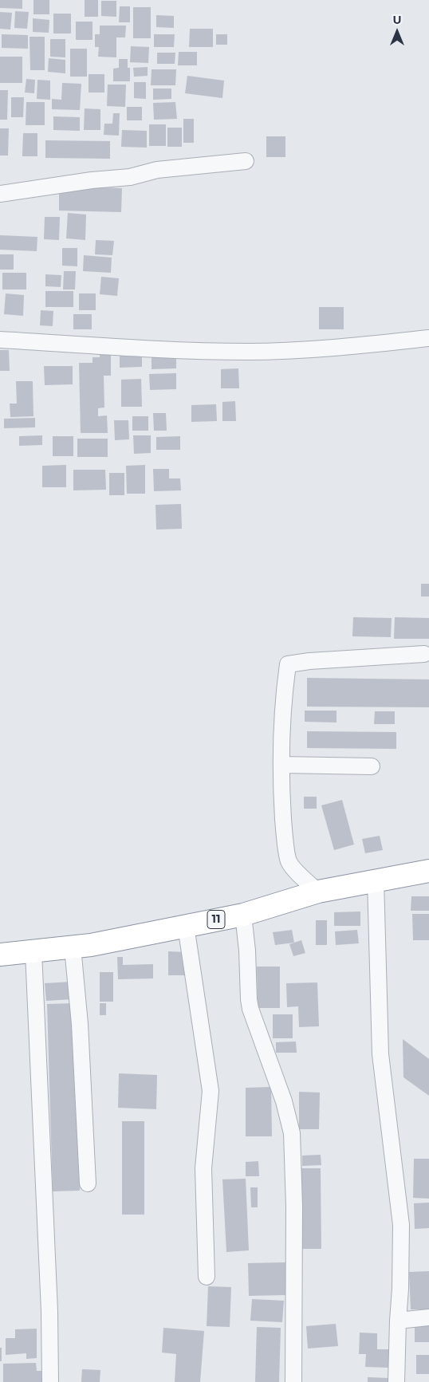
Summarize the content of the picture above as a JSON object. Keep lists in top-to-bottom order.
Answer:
{
  "streets": {
    "highway": ["11"]
  },
  "north": "top"
}
